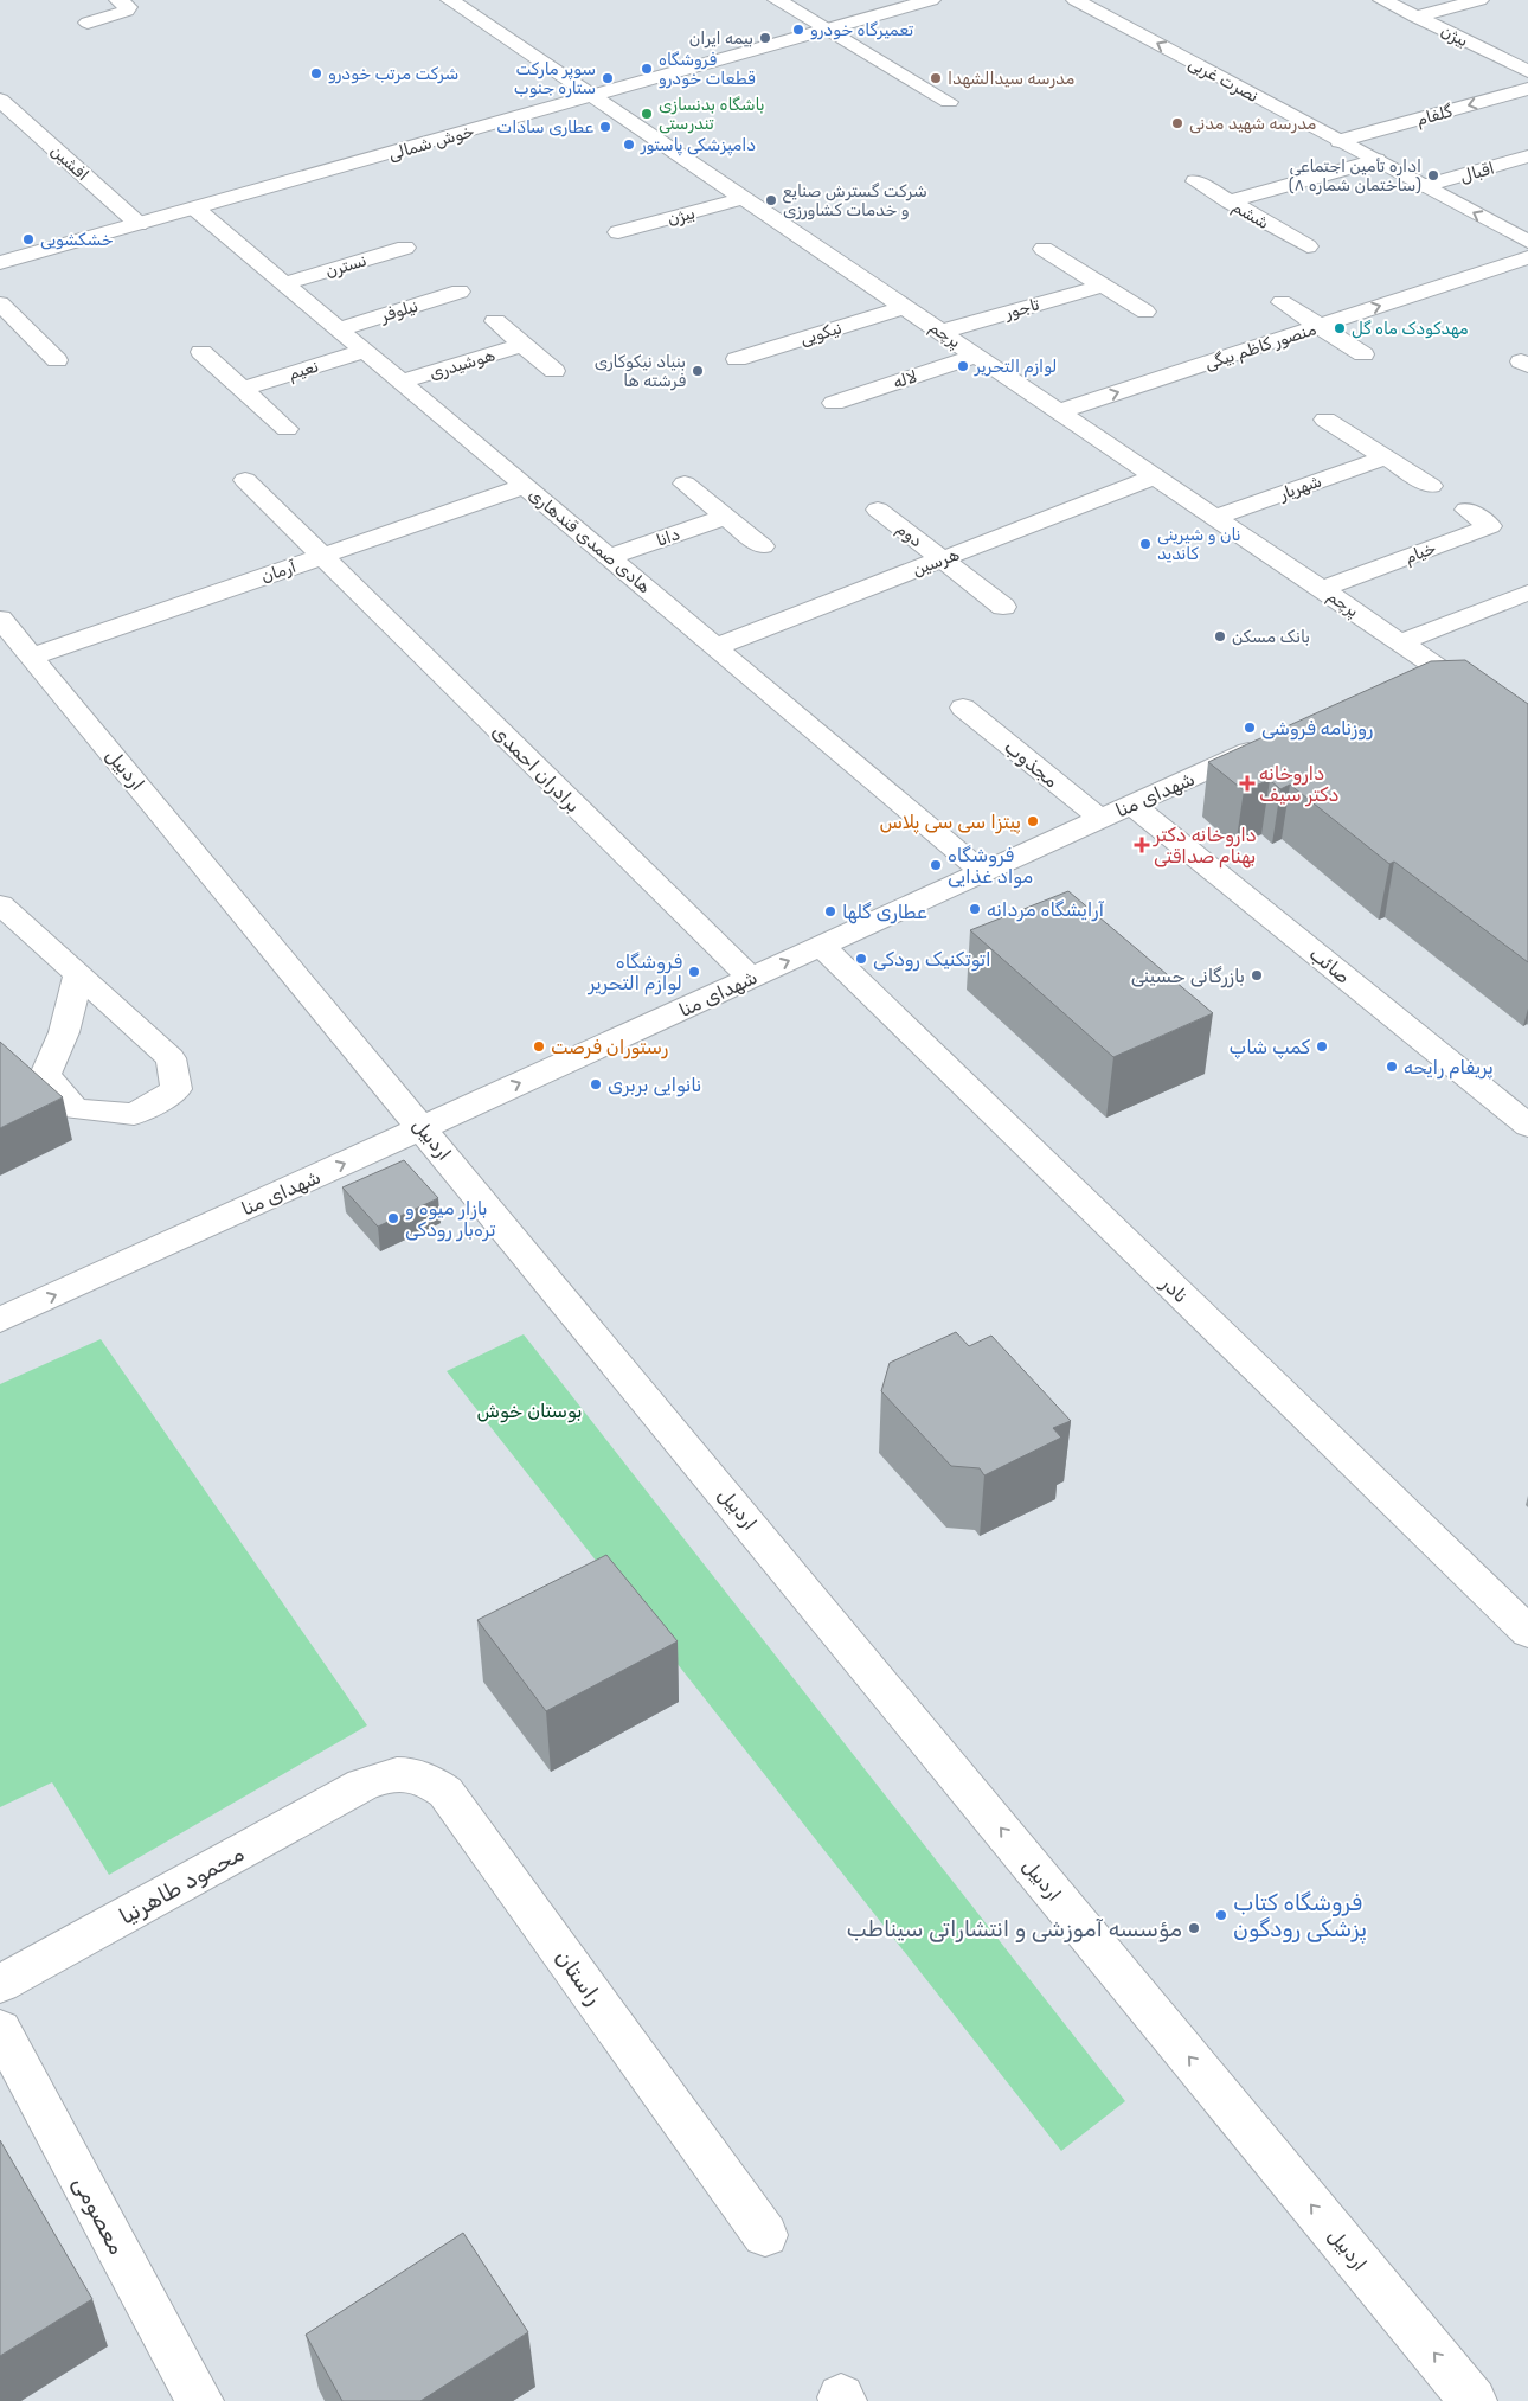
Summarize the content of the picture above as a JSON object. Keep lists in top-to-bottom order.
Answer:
{
  "streets": {
    "street": [
      "بیژن",
      "نصرت غربی",
      "گلفام",
      "خوش شمالی",
      "افشین",
      "اقبال",
      "ششم",
      "نسترن",
      "تاجور",
      "نیلوفر",
      "نیکویی",
      "پرچم",
      "منصور کاظم بیگی",
      "هوشیدری",
      "نعیم",
      "لاله",
      "شهریار",
      "دوم",
      "دانا",
      "هادی صمدی قندهاری",
      "خیام",
      "هرسین",
      "آرمان",
      "مجذوب",
      "برادران احمدی",
      "اردبیل",
      "شهدای منا",
      "صائب",
      "نادر",
      "محمود طاهرنیا",
      "راستان",
      "معصومی"
    ]
  },
  "crossings": [
    ["بیژن", "پرچم"],
    ["نصرت غربی", "گلفام"],
    ["نصرت غربی", "اقبال"],
    ["خوش شمالی", "افشین"],
    ["خوش شمالی", "پرچم"],
    ["خوش شمالی", "هادی صمدی قندهاری"],
    ["نسترن", "هادی صمدی قندهاری"],
    ["تاجور", "پرچم"],
    ["نیلوفر", "هادی صمدی قندهاری"],
    ["نیکویی", "پرچم"],
    ["پرچم", "منصور کاظم بیگی"],
    ["پرچم", "لاله"],
    ["پرچم", "شهریار"],
    ["پرچم", "خیام"],
    ["پرچم", "هرسین"],
    ["هوشیدری", "هادی صمدی قندهاری"],
    ["نعیم", "هادی صمدی قندهاری"],
    ["دوم", "هرسین"],
    ["دانا", "هادی صمدی قندهاری"],
    ["هادی صمدی قندهاری", "هرسین"],
    ["هادی صمدی قندهاری", "آرمان"],
    ["هادی صمدی قندهاری", "شهدای منا"],
    ["آرمان", "برادران احمدی"],
    ["آرمان", "اردبیل"],
    ["مجذوب", "شهدای منا"],
    ["برادران احمدی", "شهدای منا"],
    ["اردبیل", "شهدای منا"],
    ["شهدای منا", "صائب"],
    ["شهدای منا", "نادر"],
    ["محمود طاهرنیا", "راستان"]
  ],
  "one_way": ["اردبیل", "شهدای منا"],
  "parks": ["بوستان خوش"],
  "places": {
    "other": [
      "تعمیرگاه خودرو",
      "بیمه ایران",
      "فروشگاه قطعات خودرو",
      "شرکت مرتب خودرو",
      "سوپر مارکت ستاره جنوب",
      "مدرسه سیدالشهدا",
      "باشگاه بدنسازی تندرستی",
      "مدرسه شهید مدنی",
      "عطاری سادات",
      "دامپزشکی پاستور",
      "اداره تأمین اجتماعی (ساختمان شماره ۸)",
      "شرکت گسترش صنایع و خدمات کشاورزی",
      "خشکشویی",
      "مهدکودک ماه گل",
      "لوازم التحریر",
      "بنیاد نیکوکاری فرشته ها",
      "نان و شیرینی کاندید",
      "بانک مسکن",
      "روزنامه فروشی",
      "پیتزا سی سی پلاس",
      "فروشگاه مواد غذایی",
      "آرایشگاه مردانه",
      "عطاری گلها",
      "اتوتکنیک رودکی",
      "فروشگاه لوازم التحریر",
      "بازرگانی حسینی",
      "رستوران فرصت",
      "کمپ شاپ",
      "پریفام رایحه",
      "نانوایی بربری",
      "بازار میوه و تره‌بار رودکی",
      "فروشگاه کتاب پزشکی رودگون",
      "مؤسسه آموزشی و انتشاراتی سیناطب"
    ],
    "health": ["داروخانه دکتر سیف", "داروخانه دکتر بهنام صداقتی"]
  }
}
